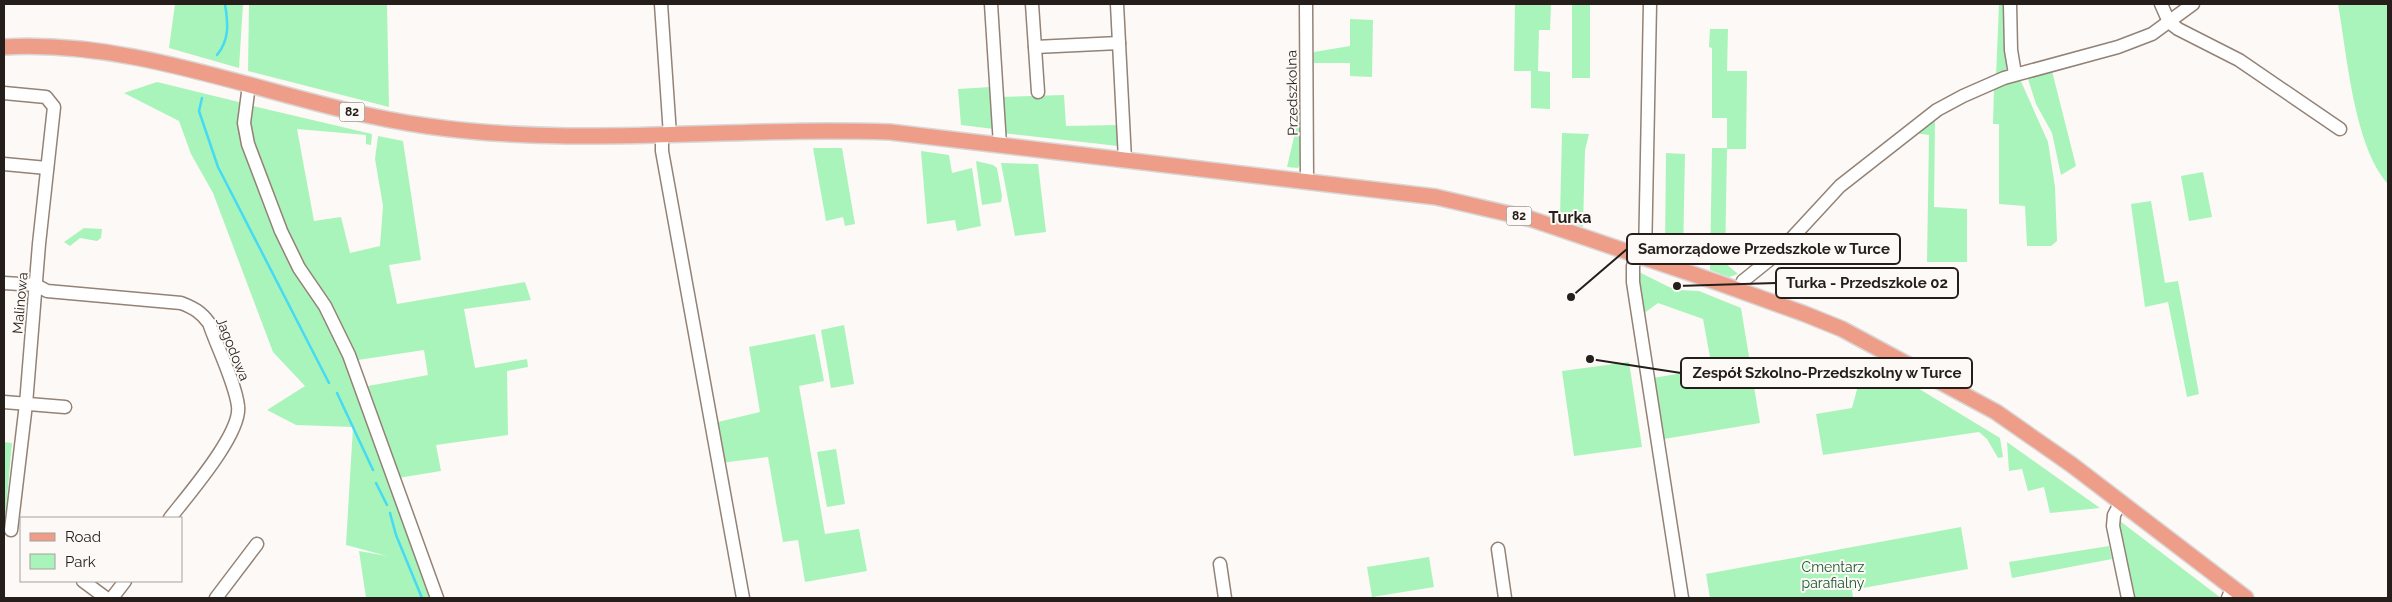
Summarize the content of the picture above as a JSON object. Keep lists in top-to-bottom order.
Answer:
{
  "streets": {
    "main road": ["82"],
    "street": ["Przedszkolna", "Malinowa", "Jagodowa"]
  },
  "crossings": [
    ["Przedszkolna", "82"],
    ["Malinowa", "Jagodowa"]
  ],
  "districts": ["Turka"],
  "parks": ["Cmentarz parafialny"],
  "places": ["Turka - Przedszkole 02", "Samorządowe Przedszkole w Turce", "Zespół Szkolno-Przedszkolny w Turce"],
  "legend": ["Road", "Park"]
}
